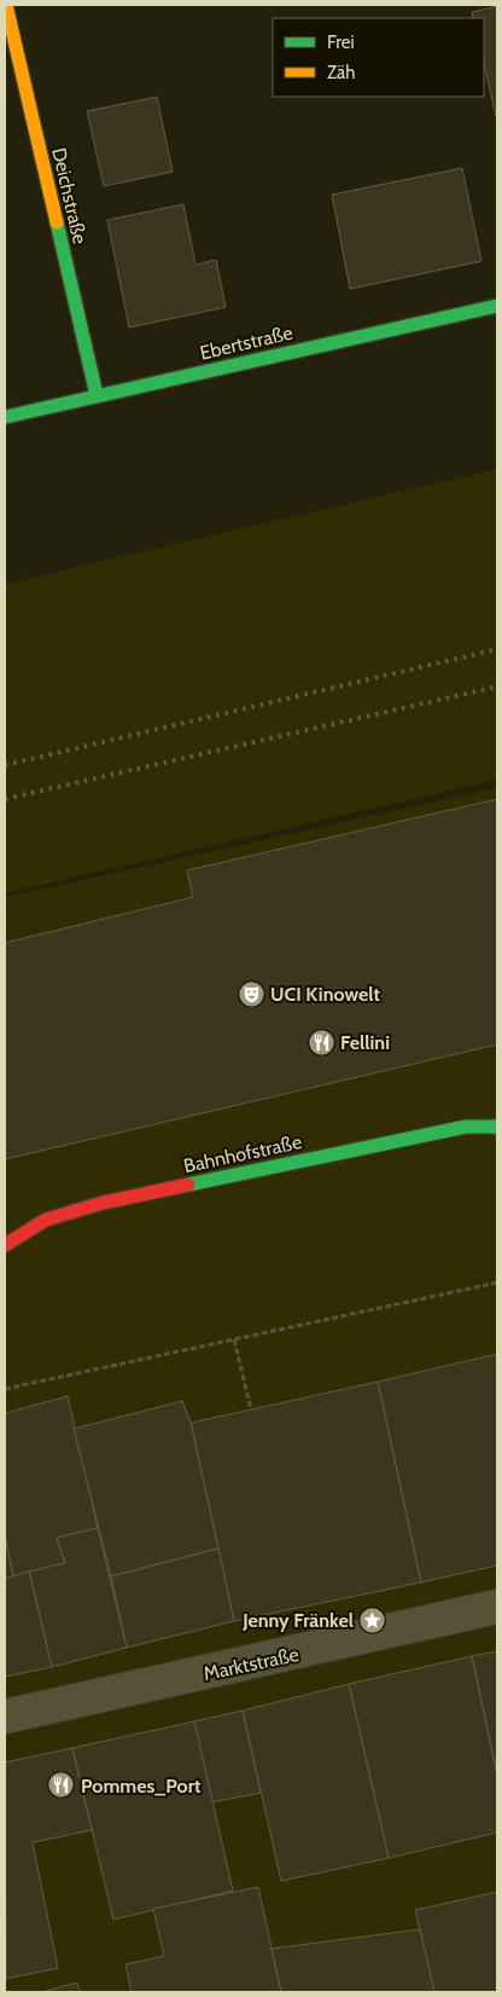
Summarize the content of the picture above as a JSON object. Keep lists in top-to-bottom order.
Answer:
{
  "streets": {
    "street": [
      "Deichstraße",
      "Ebertstraße",
      "Bahnhofstraße",
      "Marktstraße"
    ]
  },
  "crossings": [
    ["Deichstraße", "Ebertstraße"]
  ],
  "places": {
    "theatre": ["UCI Kinowelt"],
    "restaurant": ["Fellini", "Pommes_Port"],
    "place": ["Jenny Fränkel"]
  },
  "legend": ["Frei", "Zäh"]
}
